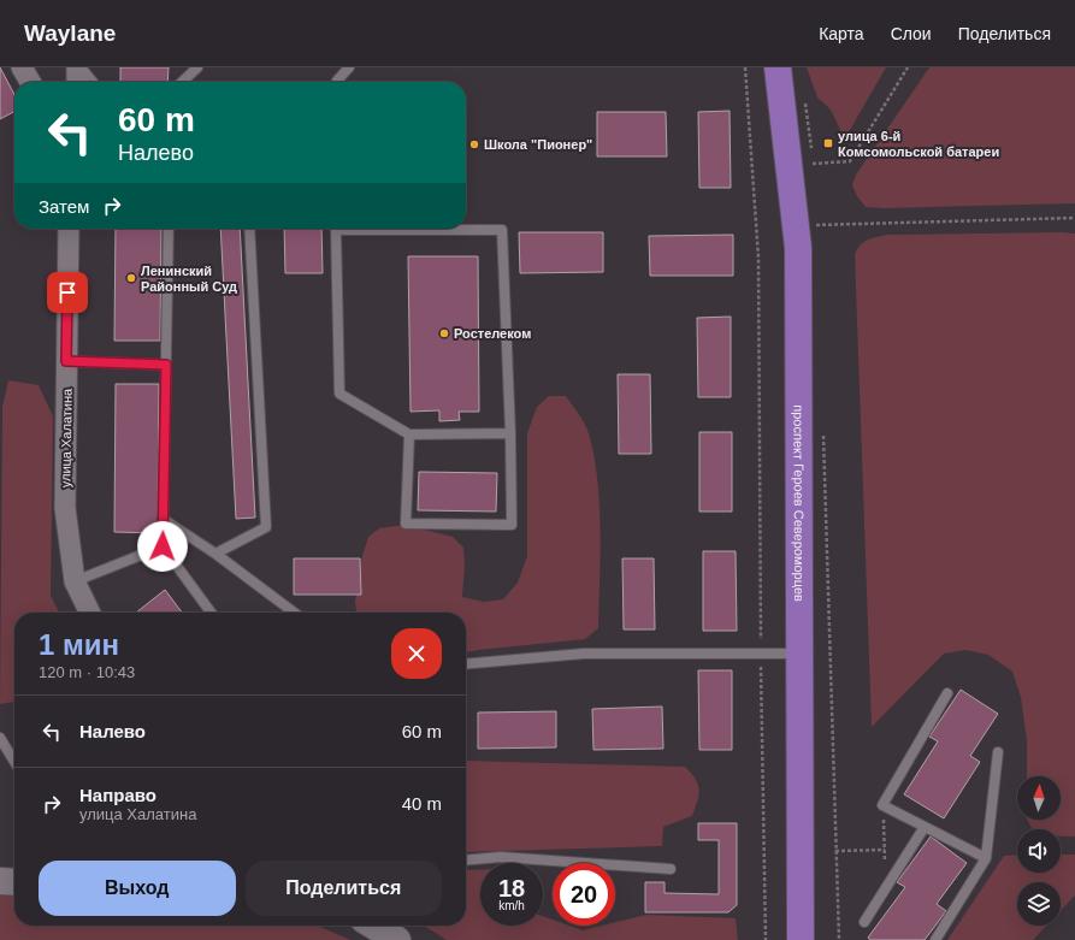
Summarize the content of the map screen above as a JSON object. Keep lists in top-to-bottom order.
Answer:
{
  "streets": {
    "main road": ["проспект Героев Североморцев"],
    "street": ["улица Халатина"]
  },
  "places": {
    "transit": ["улица 6-й Комсомольской батареи"],
    "other": ["Школа \"Пионер\"", "Ленинский Районный Суд", "Ростелеком"]
  },
  "north": "top",
  "page": {
    "header": "Waylane",
    "nav": ["Карта", "Слои", "Поделиться"],
    "turn": ["60 m", "Налево"],
    "then": "Затем",
    "heading": ["1 мин", "120 m · 10:43"],
    "list": [
      {
        "name": "Налево",
        "value": "60 m"
      },
      {
        "name": "Направо",
        "note": "улица Халатина",
        "value": "40 m"
      }
    ],
    "buttons": ["Выход", "Поделиться"],
    "speed": "18 km/h",
    "limit": "20"
  }
}
